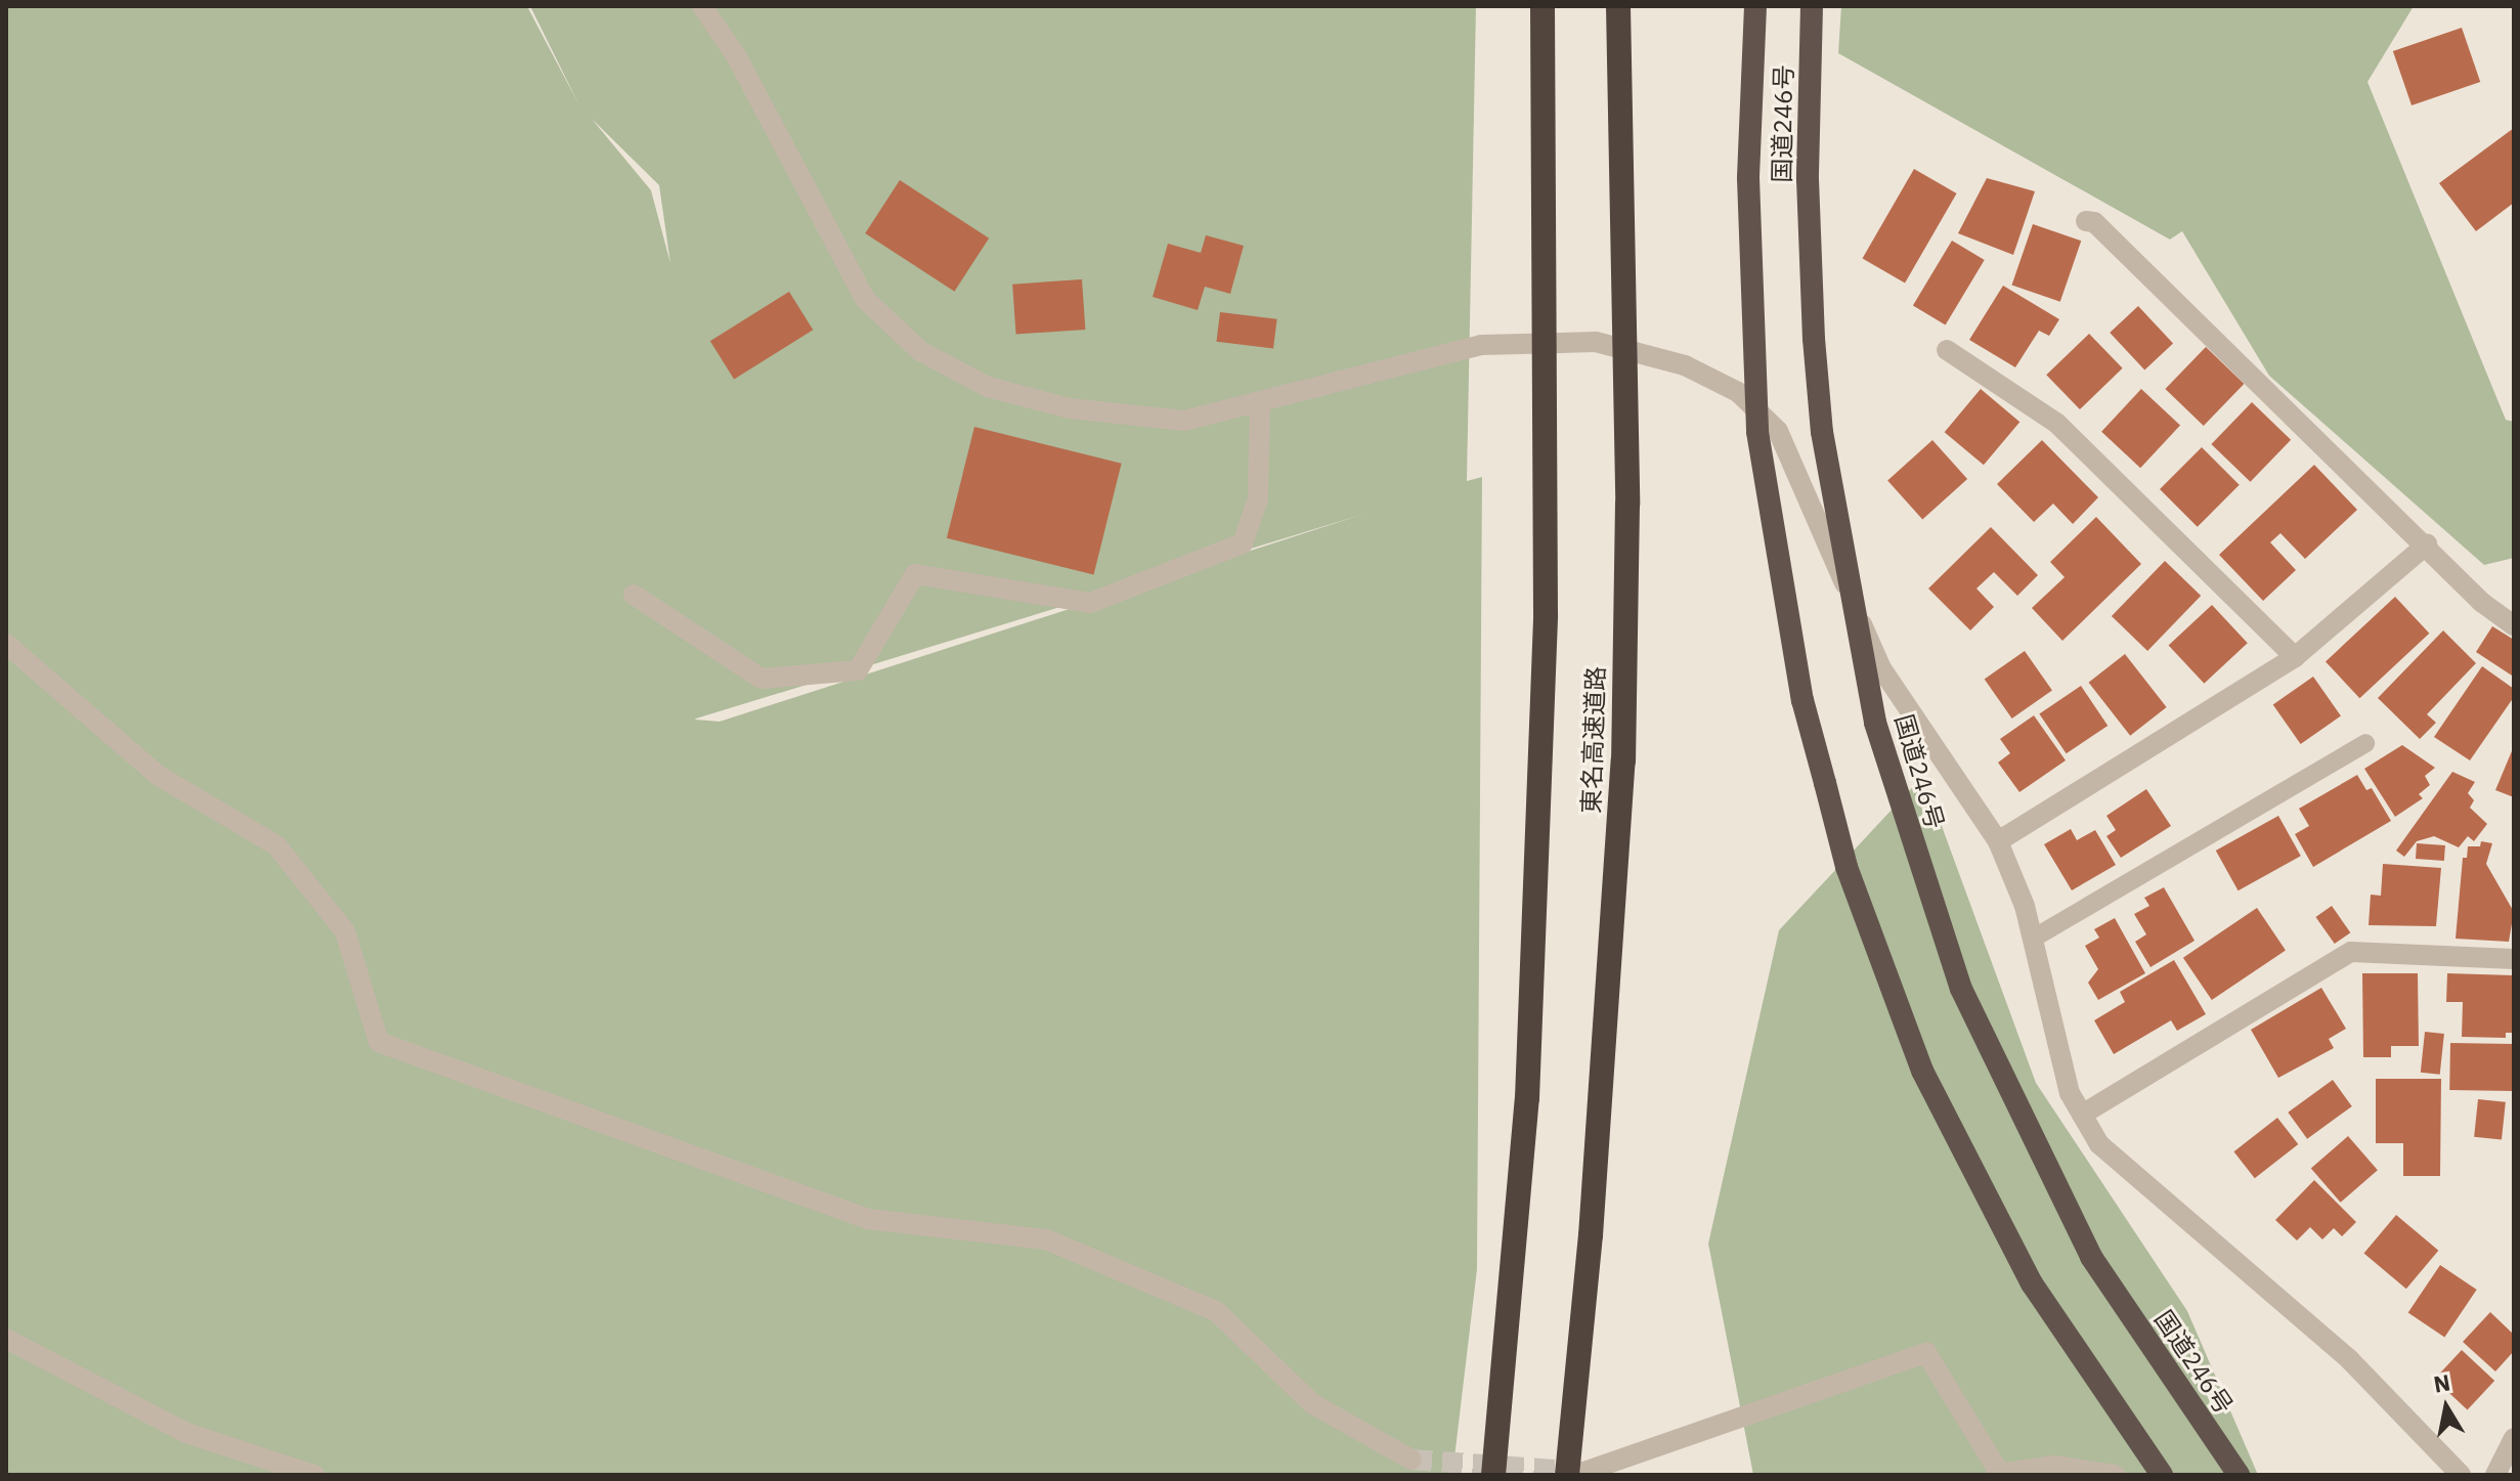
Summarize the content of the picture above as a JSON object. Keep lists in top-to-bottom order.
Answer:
{
  "streets": {
    "highway": ["国道246号", "東名高速道路"]
  },
  "north": "top"
}
